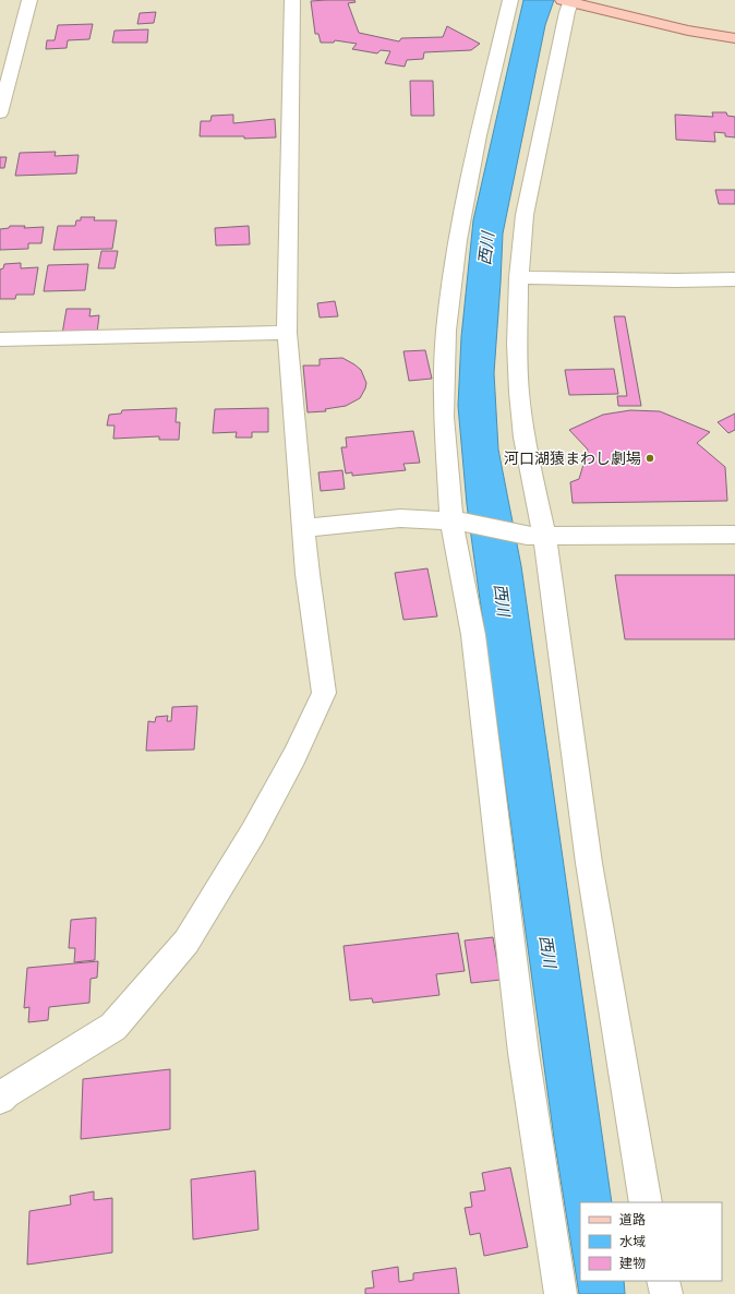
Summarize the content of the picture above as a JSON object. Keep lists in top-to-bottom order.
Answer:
{
  "water": ["西川"],
  "places": ["河口湖猿まわし劇場"],
  "legend": ["道路", "水域", "建物"]
}
